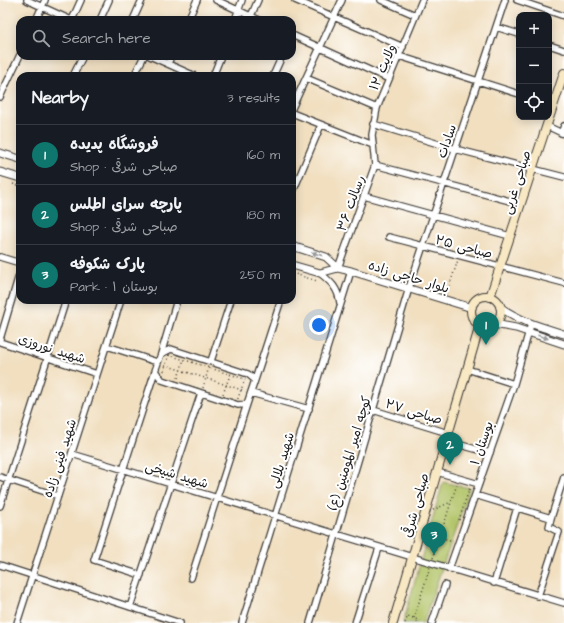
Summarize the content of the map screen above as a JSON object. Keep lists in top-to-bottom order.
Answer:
{
  "streets": {
    "main road": ["صباحی غربی", "صباحی شرقی"],
    "street": [
      "ولایت ۱۲",
      "سادات",
      "رسالت ۳۶",
      "صباحی ۲۵",
      "بلوار حاجی زاده",
      "شهید نوروزی",
      "صباحی ۲۷",
      "بوستان ۱",
      "کوچه امیر المومنین (ع)",
      "شهید فینی زاده",
      "شهید بلالی",
      "شهید شیخی"
    ]
  },
  "crossings": [
    ["ولایت ۱۲", "رسالت ۳۶"],
    ["سادات", "صباحی ۲۵"],
    ["سادات", "بلوار حاجی زاده"],
    ["سادات", "کوچه امیر المومنین (ع)"],
    ["صباحی غربی", "صباحی ۲۵"],
    ["صباحی غربی", "بلوار حاجی زاده"],
    ["صباحی غربی", "صباحی شرقی"],
    ["رسالت ۳۶", "بلوار حاجی زاده"],
    ["بلوار حاجی زاده", "کوچه امیر المومنین (ع)"],
    ["بلوار حاجی زاده", "شهید بلالی"],
    ["بلوار حاجی زاده", "صباحی شرقی"],
    ["شهید نوروزی", "شهید فینی زاده"],
    ["صباحی ۲۷", "بوستان ۱"],
    ["صباحی ۲۷", "کوچه امیر المومنین (ع)"],
    ["صباحی ۲۷", "صباحی شرقی"],
    ["بوستان ۱", "شهید شیخی"],
    ["کوچه امیر المومنین (ع)", "شهید شیخی"],
    ["شهید فینی زاده", "شهید شیخی"],
    ["شهید بلالی", "شهید شیخی"],
    ["شهید شیخی", "صباحی شرقی"]
  ],
  "page": {
    "map_buttons": ["+", "−"],
    "search": "Search here",
    "heading": ["Nearby", "3 results"],
    "list": [
      {
        "mark": "1",
        "name": "فروشگاه پدیده",
        "note": "Shop · صباحی شرقی",
        "value": "160 m"
      },
      {
        "mark": "2",
        "name": "پارچه سرای اطلس",
        "note": "Shop · صباحی شرقی",
        "value": "180 m"
      },
      {
        "mark": "3",
        "name": "پارک شکوفه",
        "note": "Park · بوستان ۱",
        "value": "250 m"
      }
    ],
    "pins": ["1", "2", "3"]
  }
}
